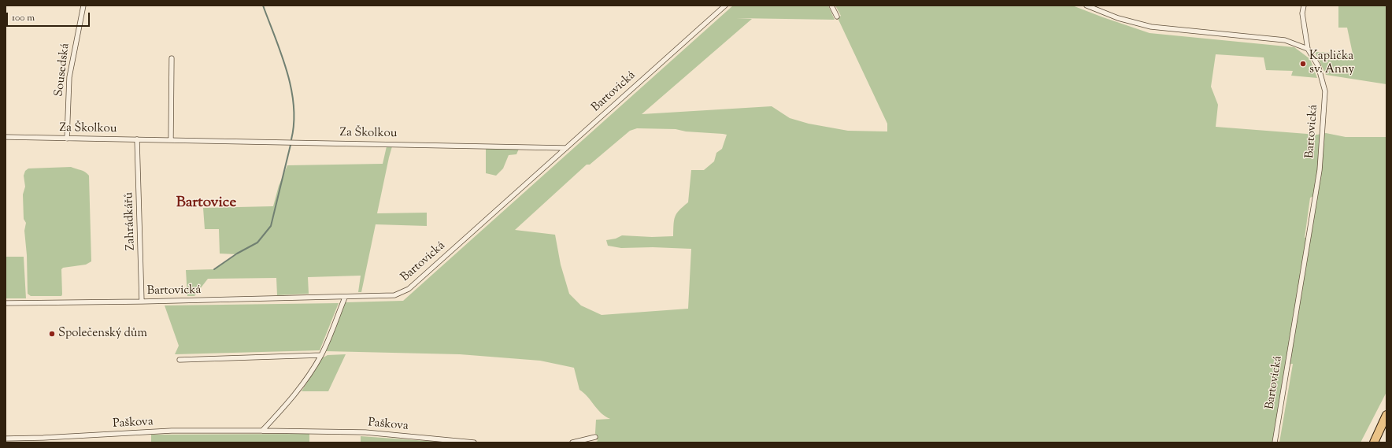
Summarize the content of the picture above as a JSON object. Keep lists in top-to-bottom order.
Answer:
{
  "streets": {
    "street": [
      "Sousedská",
      "Bartovická",
      "Za Školkou",
      "Zahrádkářů",
      "Paškova"
    ]
  },
  "crossings": [
    ["Sousedská", "Za Školkou"],
    ["Bartovická", "Za Školkou"],
    ["Bartovická", "Zahrádkářů"],
    ["Za Školkou", "Zahrádkářů"]
  ],
  "districts": ["Bartovice"],
  "places": ["Kaplička sv. Anny", "Společenský dům"],
  "scale_bar": "100 m"
}
